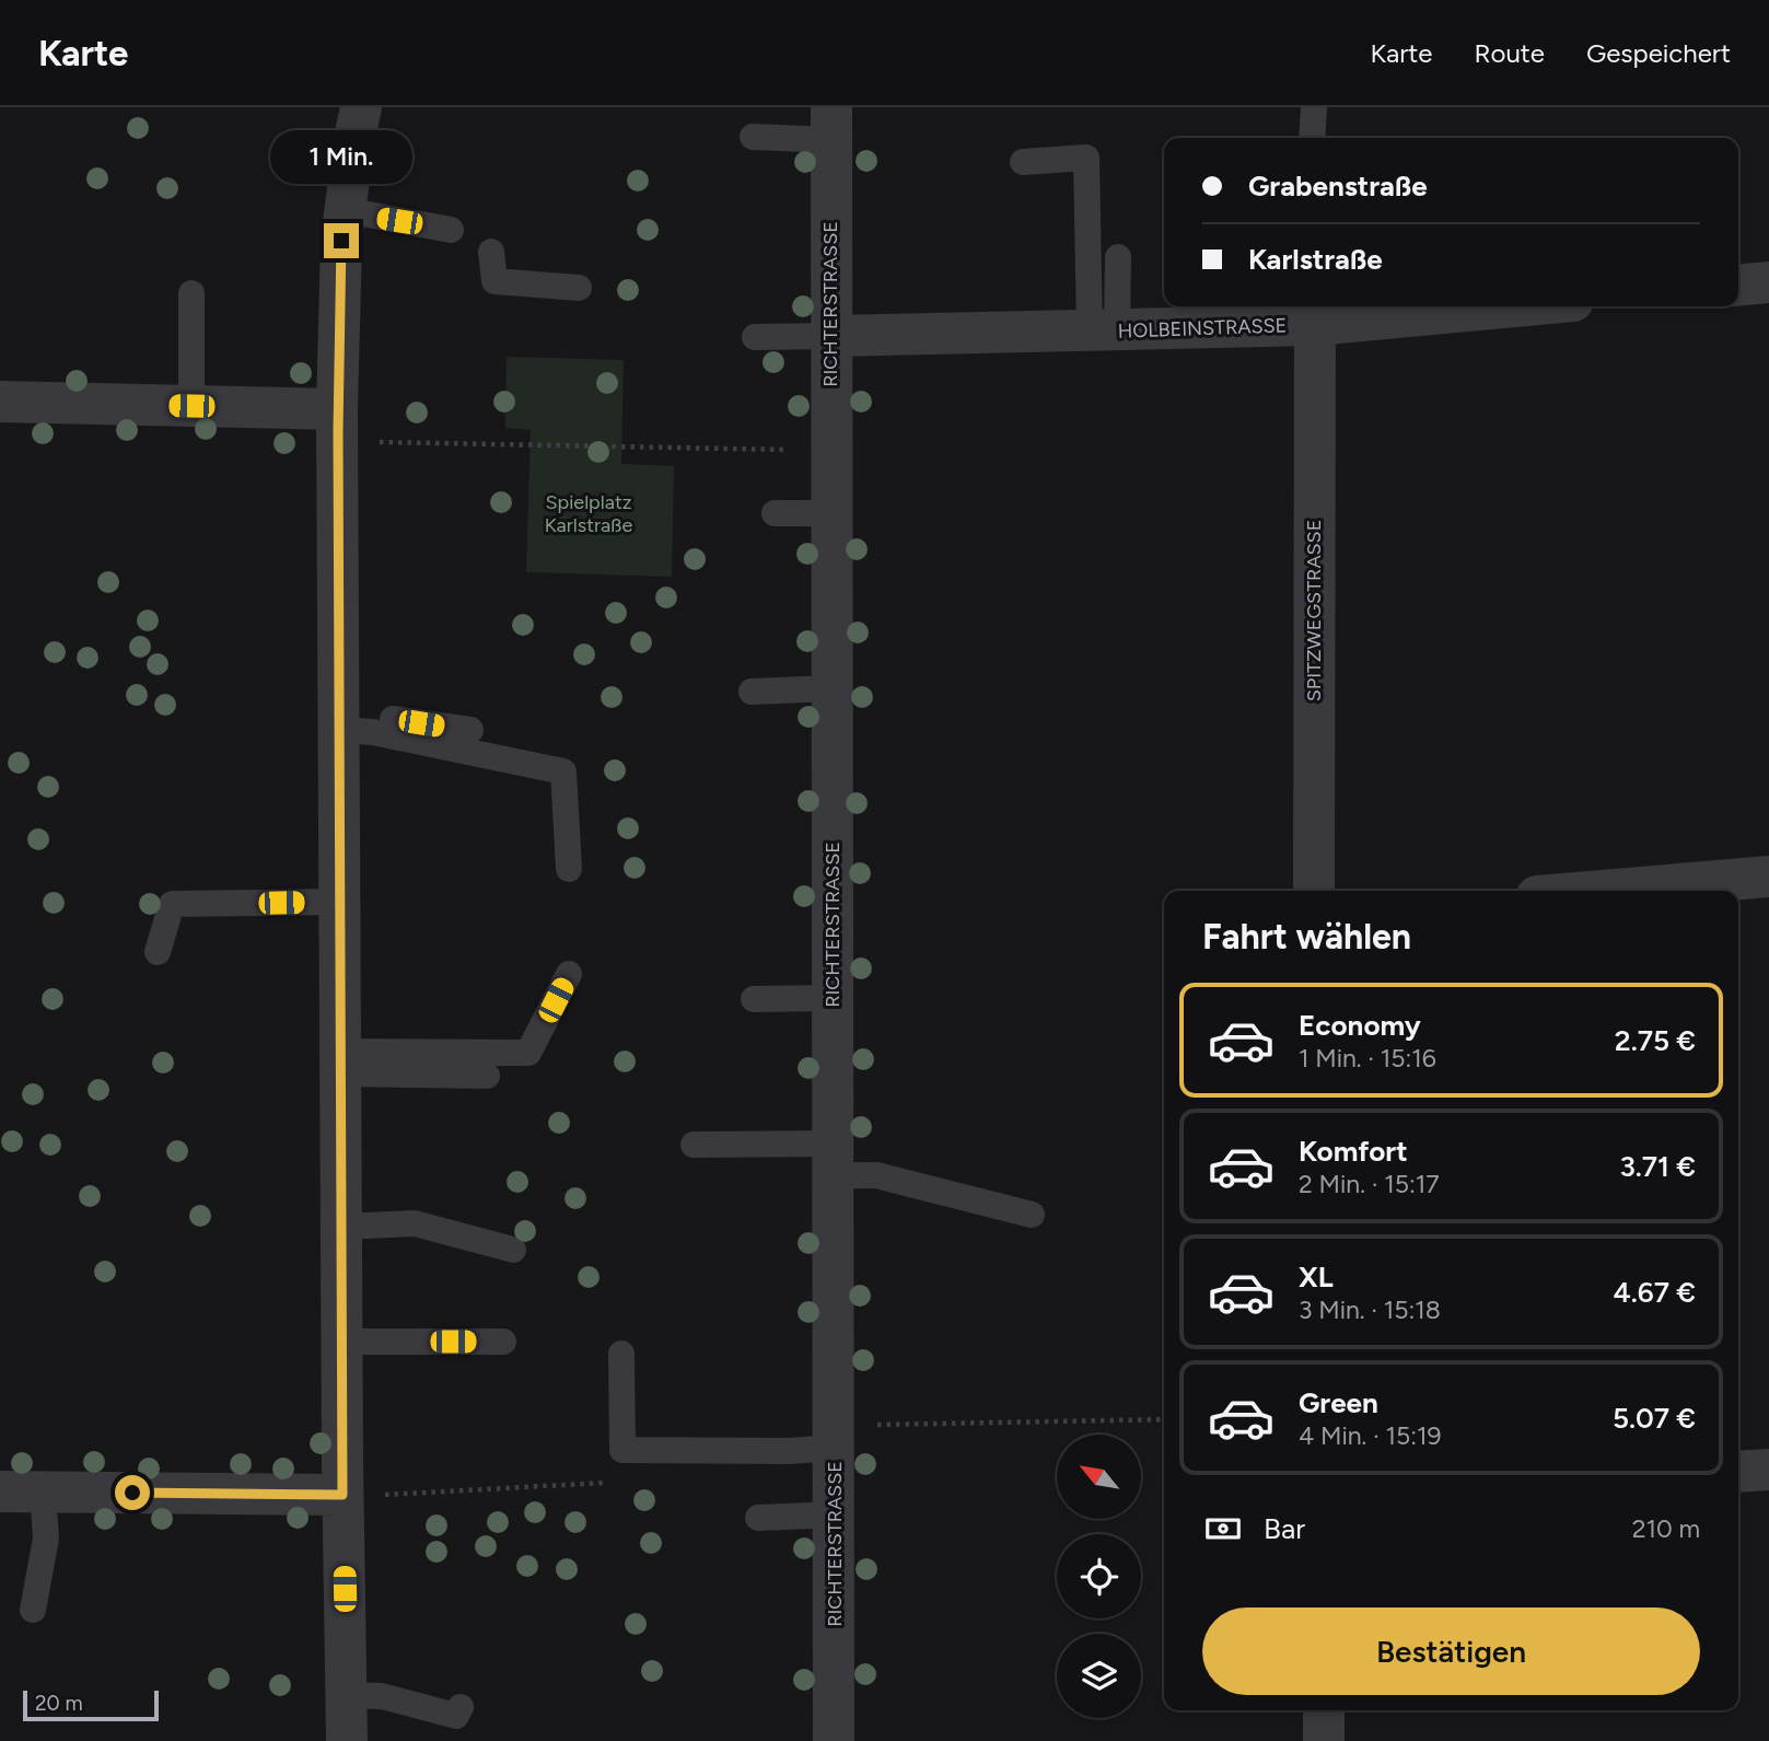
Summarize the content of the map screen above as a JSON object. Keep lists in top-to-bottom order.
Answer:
{
  "streets": {
    "street": ["RICHTERSTRASSE", "HOLBEINSTRASSE", "SPITZWEGSTRASSE"]
  },
  "crossings": [
    ["RICHTERSTRASSE", "HOLBEINSTRASSE"],
    ["HOLBEINSTRASSE", "SPITZWEGSTRASSE"]
  ],
  "parks": ["Spielplatz Karlstraße"],
  "scale_bar": "20 m",
  "north": "top left",
  "page": {
    "header": "Karte",
    "nav": ["Karte", "Route", "Gespeichert"],
    "bubble": "1 Min.",
    "banner": ["Grabenstraße", "Karlstraße"],
    "heading": "Fahrt wählen",
    "list": [
      {
        "name": "Economy",
        "note": "1 Min. · 15:16",
        "value": "2.75 €"
      },
      {
        "name": "Komfort",
        "note": "2 Min. · 15:17",
        "value": "3.71 €"
      },
      {
        "name": "XL",
        "note": "3 Min. · 15:18",
        "value": "4.67 €"
      },
      {
        "name": "Green",
        "note": "4 Min. · 15:19",
        "value": "5.07 €"
      }
    ],
    "pay": ["Bar", "210 m"],
    "buttons": "Bestätigen",
    "scale": "20 m"
  }
}
